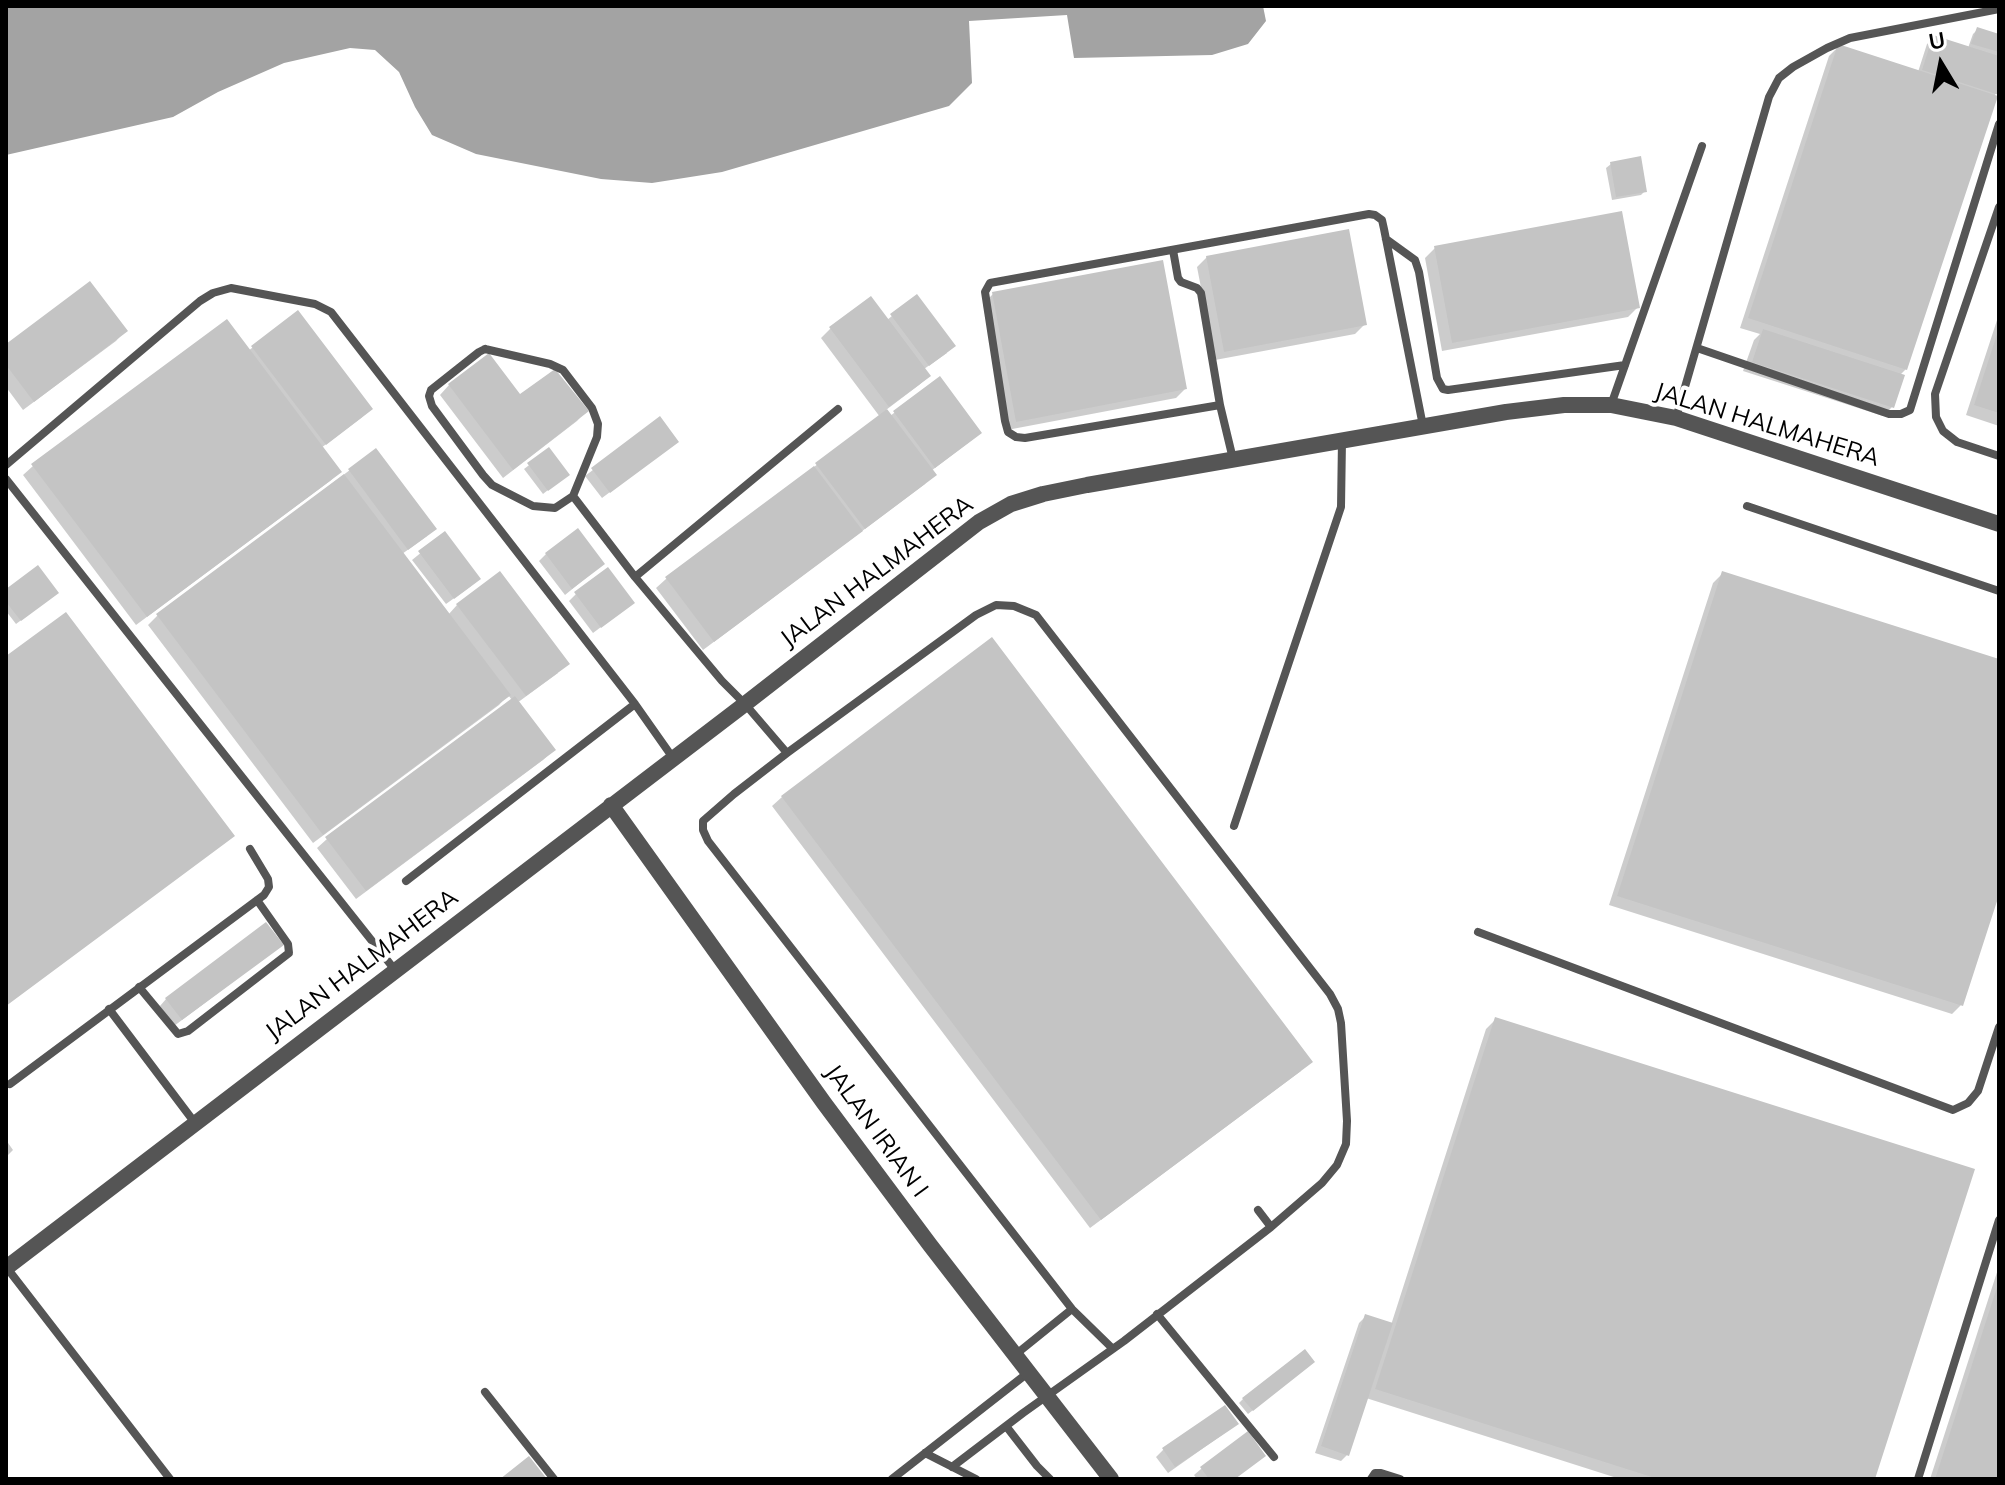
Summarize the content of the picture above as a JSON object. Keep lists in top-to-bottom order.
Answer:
{
  "streets": {
    "street": ["JALAN HALMAHERA", "JALAN IRIAN I"]
  },
  "crossings": [
    ["JALAN HALMAHERA", "JALAN IRIAN I"]
  ],
  "north": "top"
}
